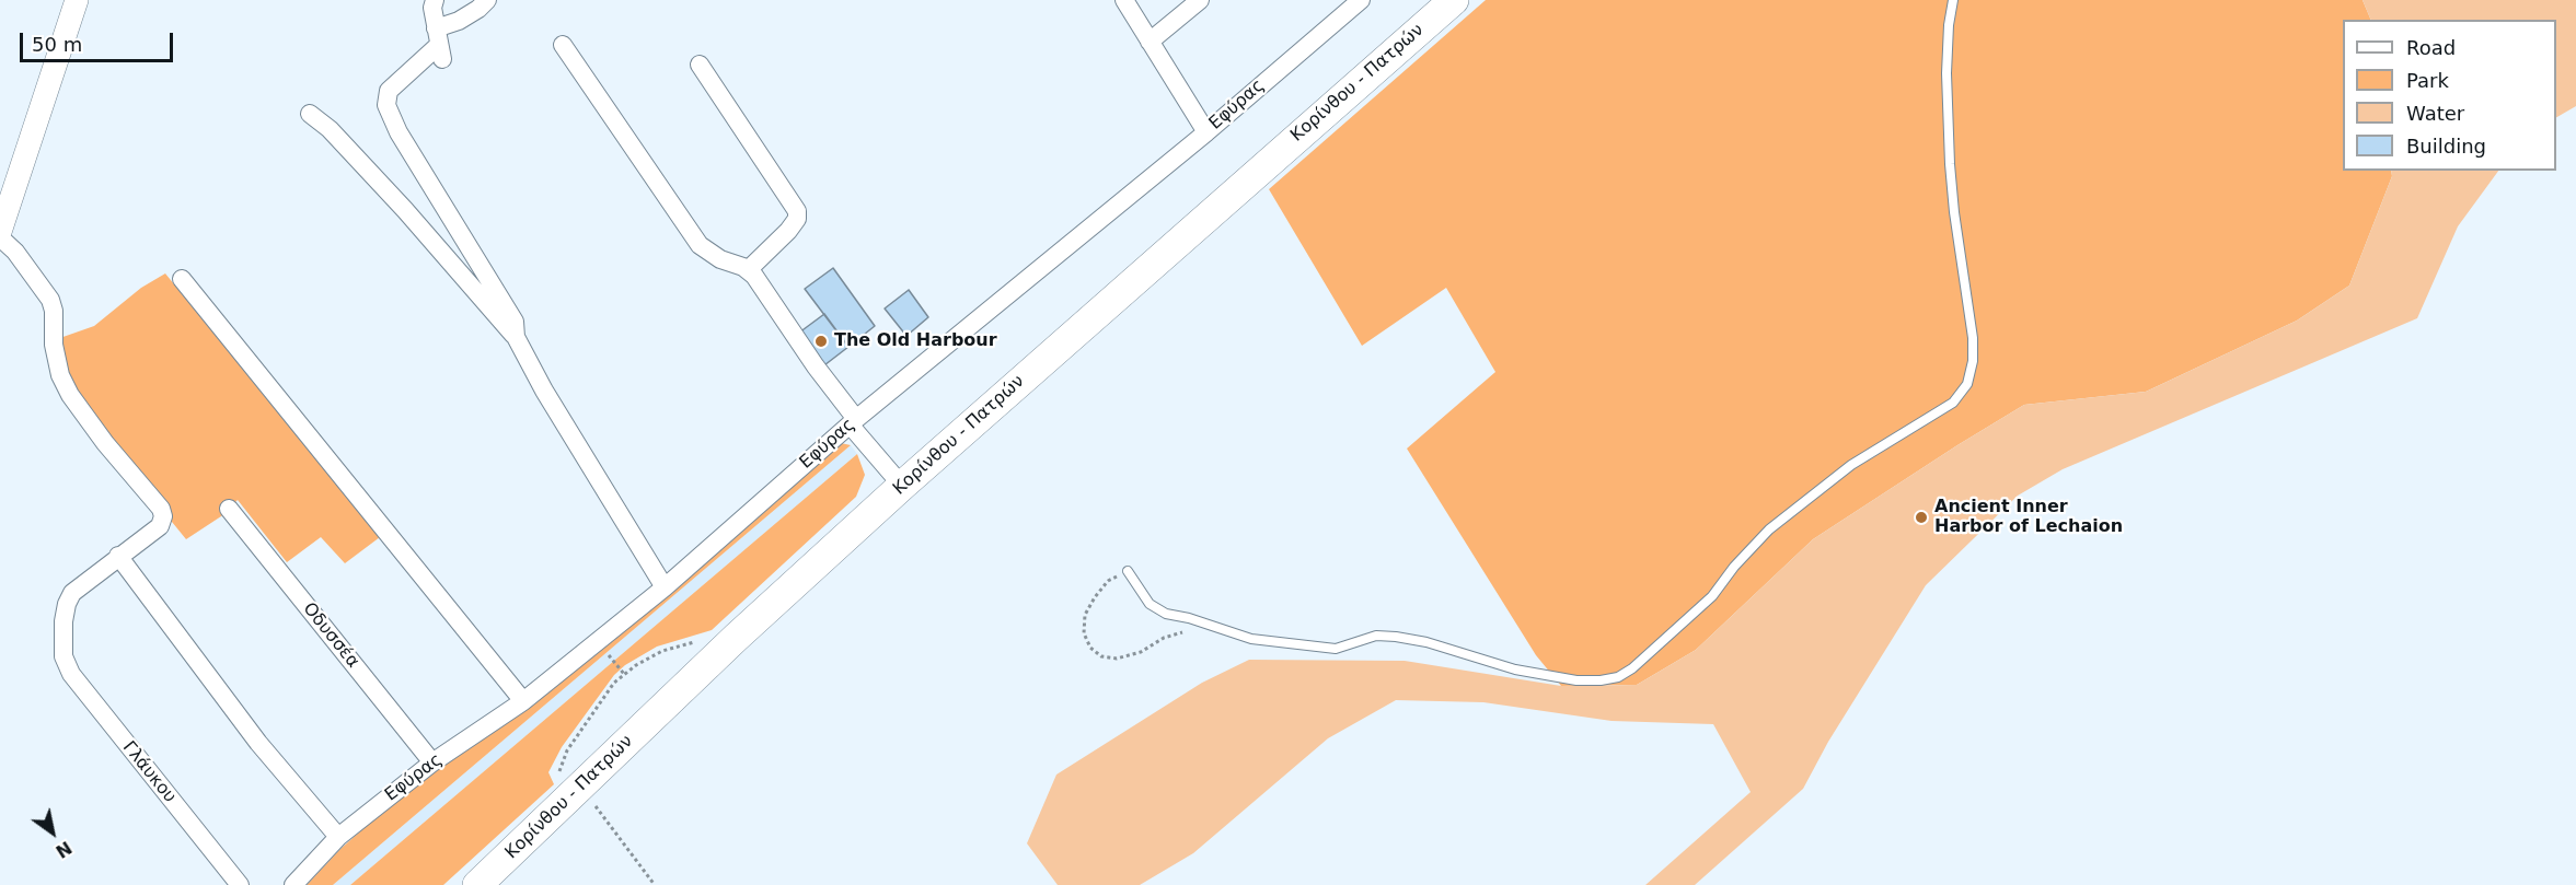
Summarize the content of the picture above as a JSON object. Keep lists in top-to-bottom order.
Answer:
{
  "streets": {
    "main road": ["Κορίνθου - Πατρών"],
    "street": ["Εφύρας", "Οδυσσέα", "Γλάυκου"]
  },
  "crossings": [
    ["Εφύρας", "Οδυσσέα"]
  ],
  "places": ["The Old Harbour", "Ancient Inner Harbor of Lechaion"],
  "legend": [
    "Road",
    "Park",
    "Water",
    "Building"
  ],
  "scale_bar": "50 m",
  "north": "bottom right"
}
